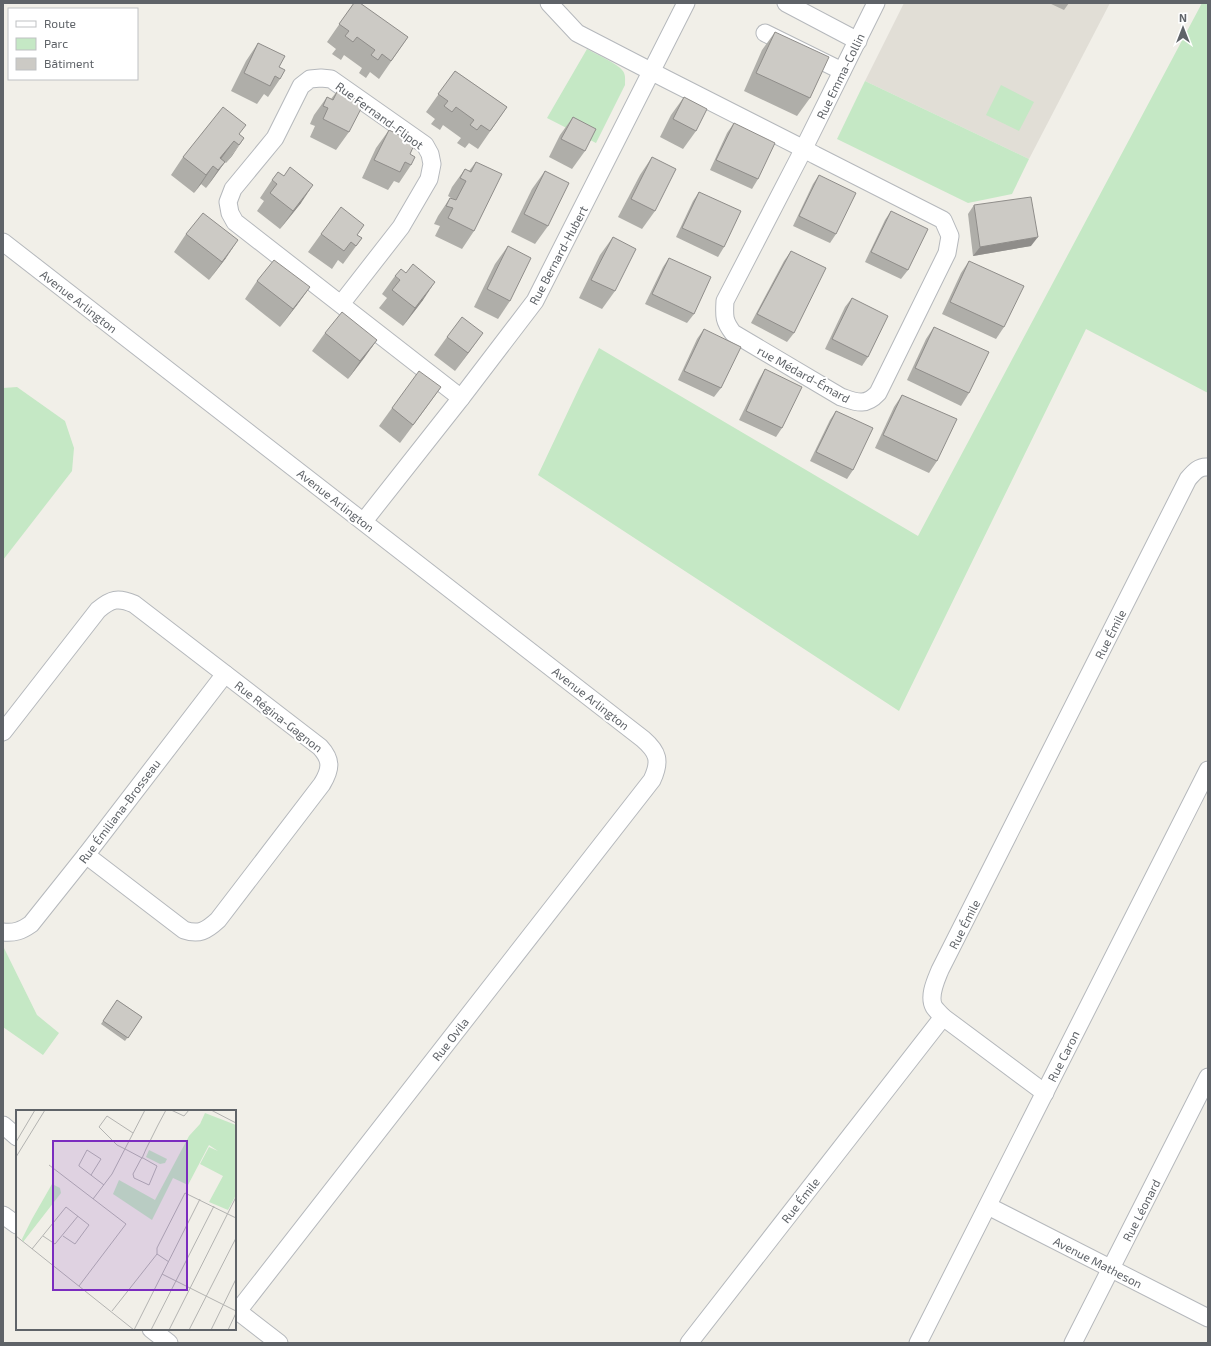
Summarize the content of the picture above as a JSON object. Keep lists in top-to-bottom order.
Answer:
{
  "streets": {
    "street": [
      "Rue Emma-Collin",
      "Rue Fernand-Flipot",
      "Rue Bernard-Hubert",
      "Avenue Arlington",
      "rue Médard-Émard",
      "Rue Émile",
      "Rue Régina-Gagnon",
      "Rue Émiliana-Brosseau",
      "Rue Ovila",
      "Rue Caron",
      "Rue Léonard",
      "Avenue Matheson"
    ]
  },
  "crossings": [
    ["Rue Emma-Collin", "rue Médard-Émard"],
    ["Rue Fernand-Flipot", "Rue Bernard-Hubert"],
    ["Rue Bernard-Hubert", "Avenue Arlington"],
    ["Rue Bernard-Hubert", "rue Médard-Émard"],
    ["Avenue Arlington", "Rue Ovila"],
    ["Rue Régina-Gagnon", "Rue Émiliana-Brosseau"],
    ["Rue Caron", "Avenue Matheson"],
    ["Rue Léonard", "Avenue Matheson"]
  ],
  "legend": ["Route", "Parc", "Bâtiment"],
  "north": "top"
}
